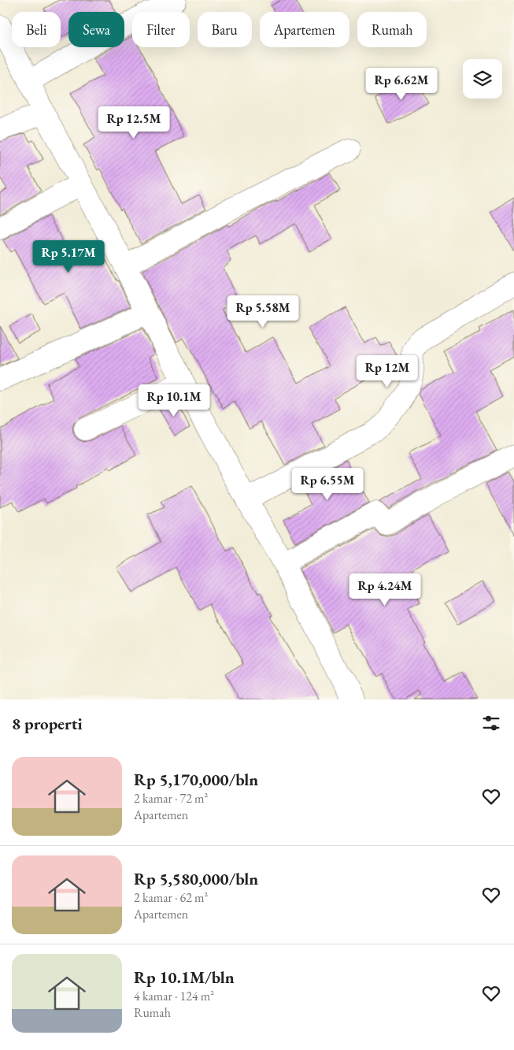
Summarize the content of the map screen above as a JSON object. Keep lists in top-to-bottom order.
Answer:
{
  "page": {
    "chip": [
      "Beli",
      "Sewa",
      "Filter",
      "Baru",
      "Apartemen",
      "Rumah"
    ],
    "price": [
      "Rp 6.62M",
      "Rp 12.5M",
      "Rp 5.17M",
      "Rp 5.58M",
      "Rp 12M",
      "Rp 10.1M",
      "Rp 6.55M",
      "Rp 4.24M"
    ],
    "heading": "8 properti",
    "list": [
      {
        "name": "Rp 5,170,000/bln",
        "note": "2 kamar · 72 m² · Apartemen"
      },
      {
        "name": "Rp 5,580,000/bln",
        "note": "2 kamar · 62 m² · Apartemen"
      },
      {
        "name": "Rp 10.1M/bln",
        "note": "4 kamar · 124 m² · Rumah"
      }
    ]
  }
}
